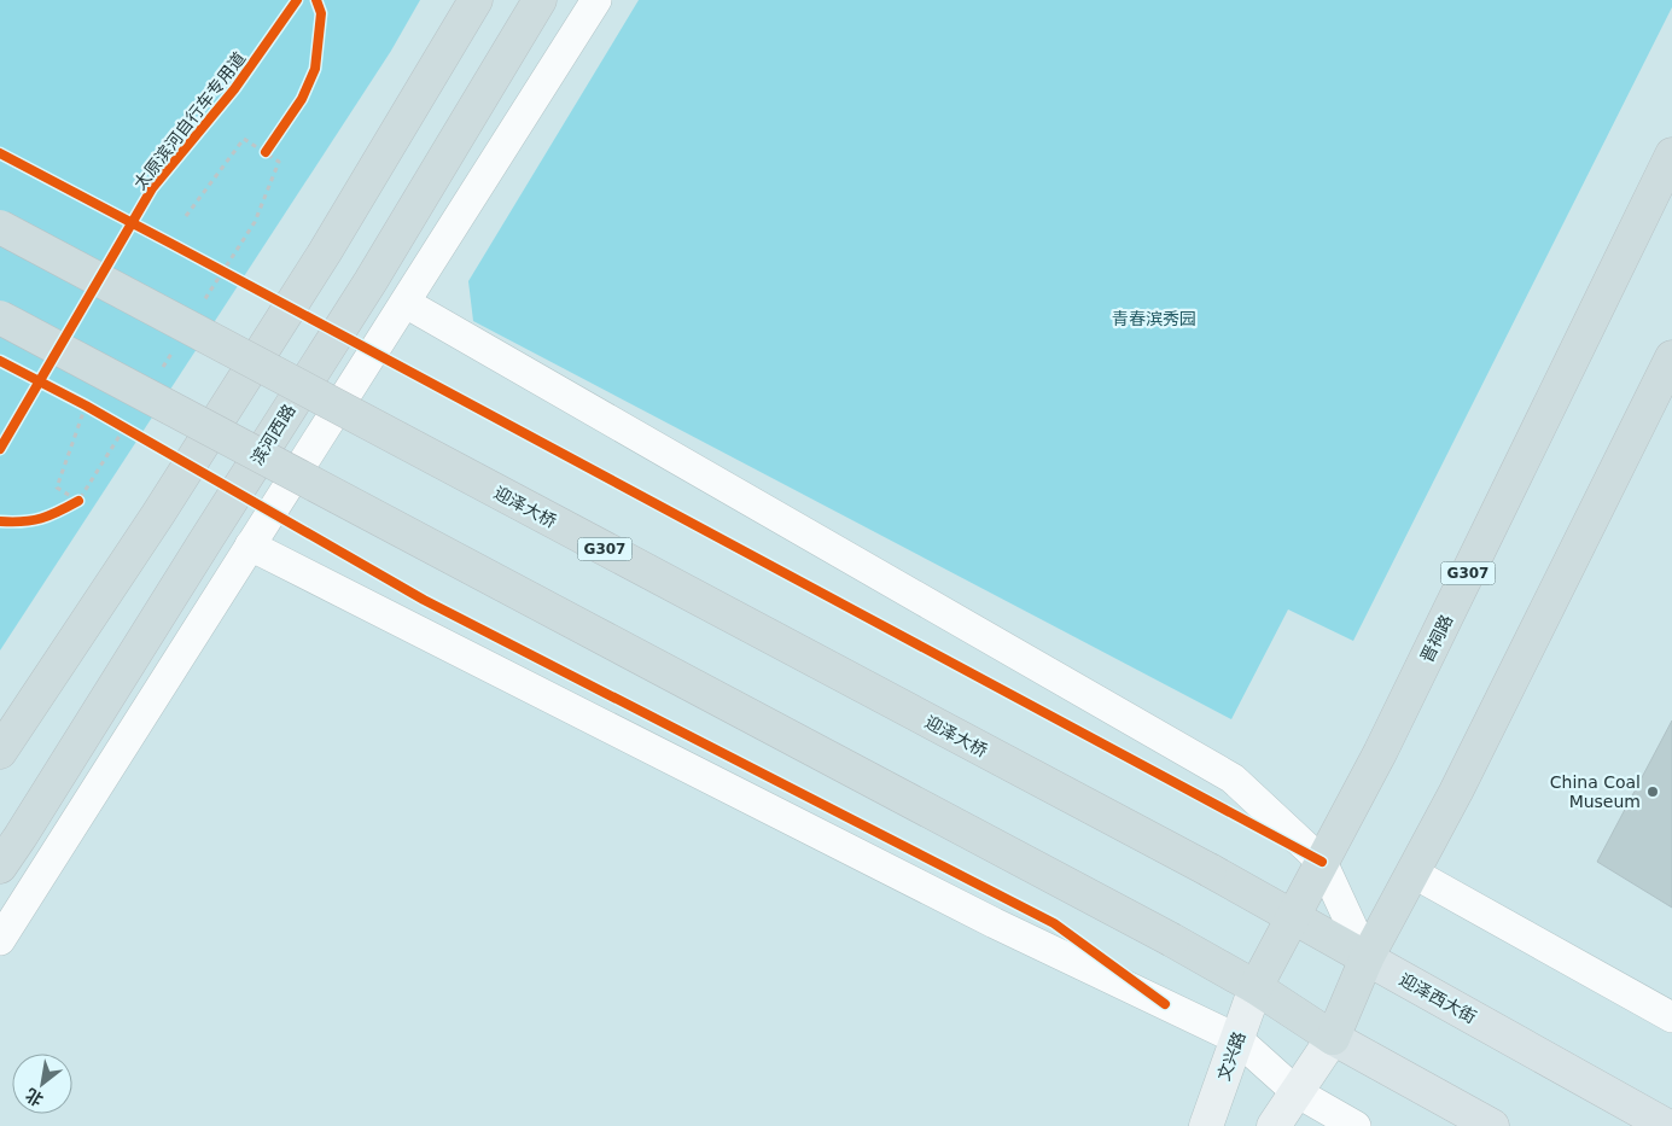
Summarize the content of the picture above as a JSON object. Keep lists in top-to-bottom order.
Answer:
{
  "streets": {
    "highway": [
      "滨河西路",
      "迎泽大桥",
      "G307",
      "晋祠路",
      "迎泽西大街"
    ],
    "main road": ["文兴路"],
    "cycle path": ["太原滨河自行车专用道"]
  },
  "crossings": [
    ["迎泽大桥", "迎泽西大街"],
    ["晋祠路", "迎泽西大街"],
    ["晋祠路", "文兴路"]
  ],
  "parks": ["青春滨秀园"],
  "places": ["China Coal Museum"],
  "north": "bottom left"
}
